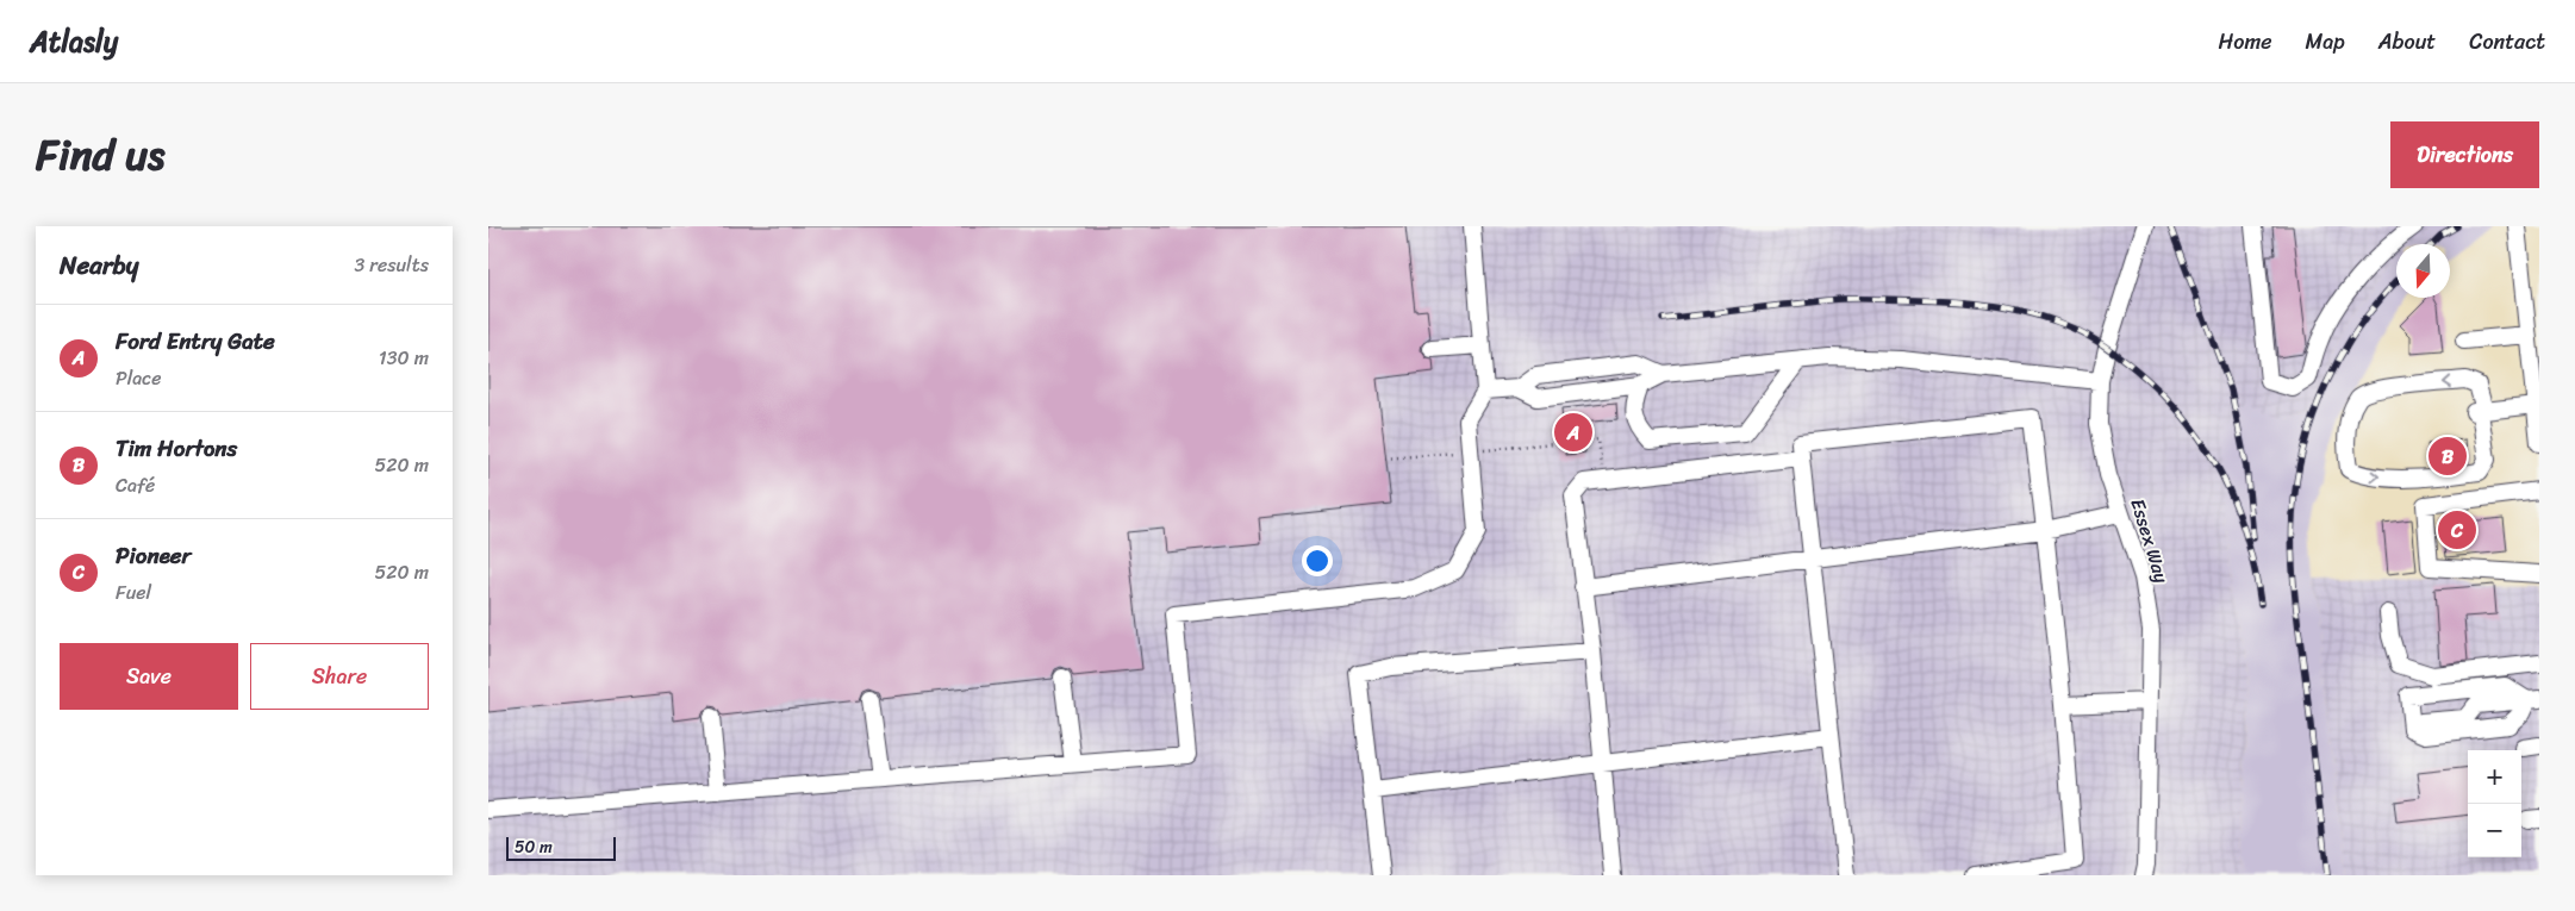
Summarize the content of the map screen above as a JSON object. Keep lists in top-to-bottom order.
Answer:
{
  "streets": {
    "street": ["Essex Way"]
  },
  "scale_bar": "50 m",
  "north": "bottom",
  "page": {
    "header": "Atlasly",
    "nav": [
      "Home",
      "Map",
      "About",
      "Contact"
    ],
    "title": "Find us",
    "buttons": [
      "Directions",
      ["Save", "Share"]
    ],
    "heading": ["Nearby", "3 results"],
    "list": [
      {
        "mark": "A",
        "name": "Ford Entry Gate",
        "note": "Place",
        "value": "130 m"
      },
      {
        "mark": "B",
        "name": "Tim Hortons",
        "note": "Café",
        "value": "520 m"
      },
      {
        "mark": "C",
        "name": "Pioneer",
        "note": "Fuel",
        "value": "520 m"
      }
    ],
    "pins": ["A", "B", "C"],
    "map_buttons": ["+", "−"],
    "scale": "50 m"
  }
}
